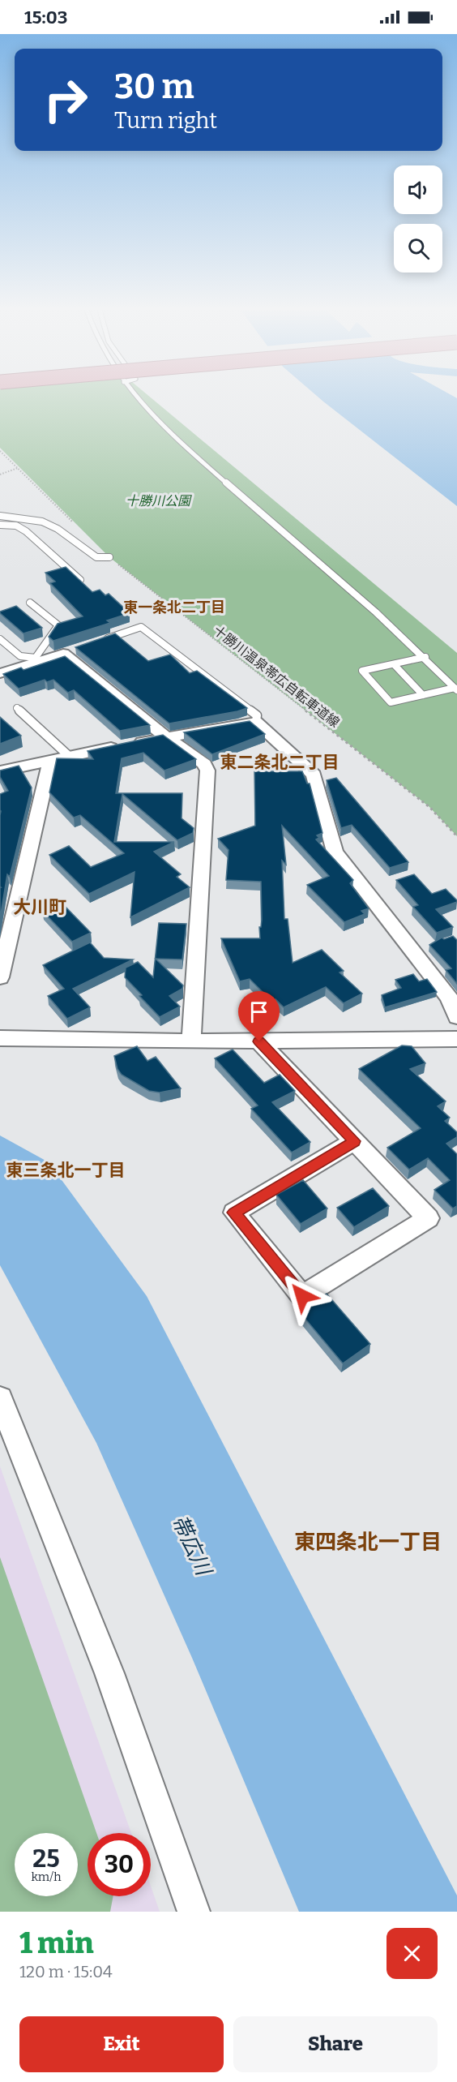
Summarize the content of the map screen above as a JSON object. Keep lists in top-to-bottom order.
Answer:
{
  "streets": {
    "path": ["十勝川温泉帯広自転車道線"]
  },
  "districts": [
    "東一条北二丁目",
    "東二条北二丁目",
    "大川町",
    "東三条北一丁目",
    "東四条北一丁目"
  ],
  "water": ["帯広川"],
  "parks": ["十勝川公園"],
  "page": {
    "status": "15:03",
    "turn": ["30 m", "Turn right"],
    "speed": "25 km/h",
    "limit": "30",
    "heading": ["1 min", "120 m · 15:04"],
    "buttons": ["Exit", "Share"]
  }
}
